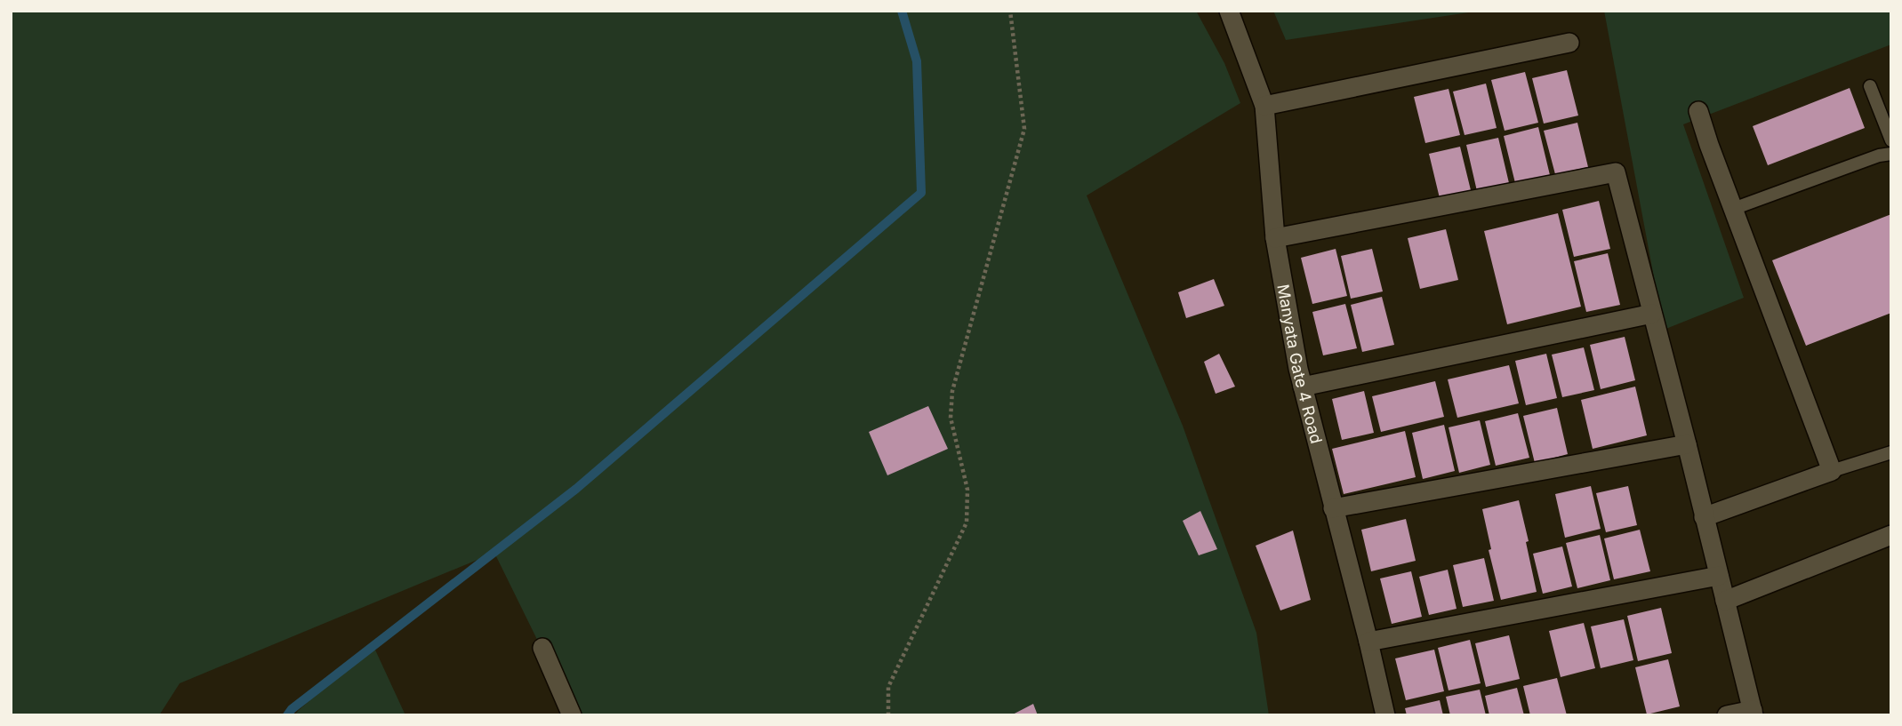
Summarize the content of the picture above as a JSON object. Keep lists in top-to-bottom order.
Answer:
{
  "streets": {
    "street": ["Manyata Gate 4 Road"]
  }
}
